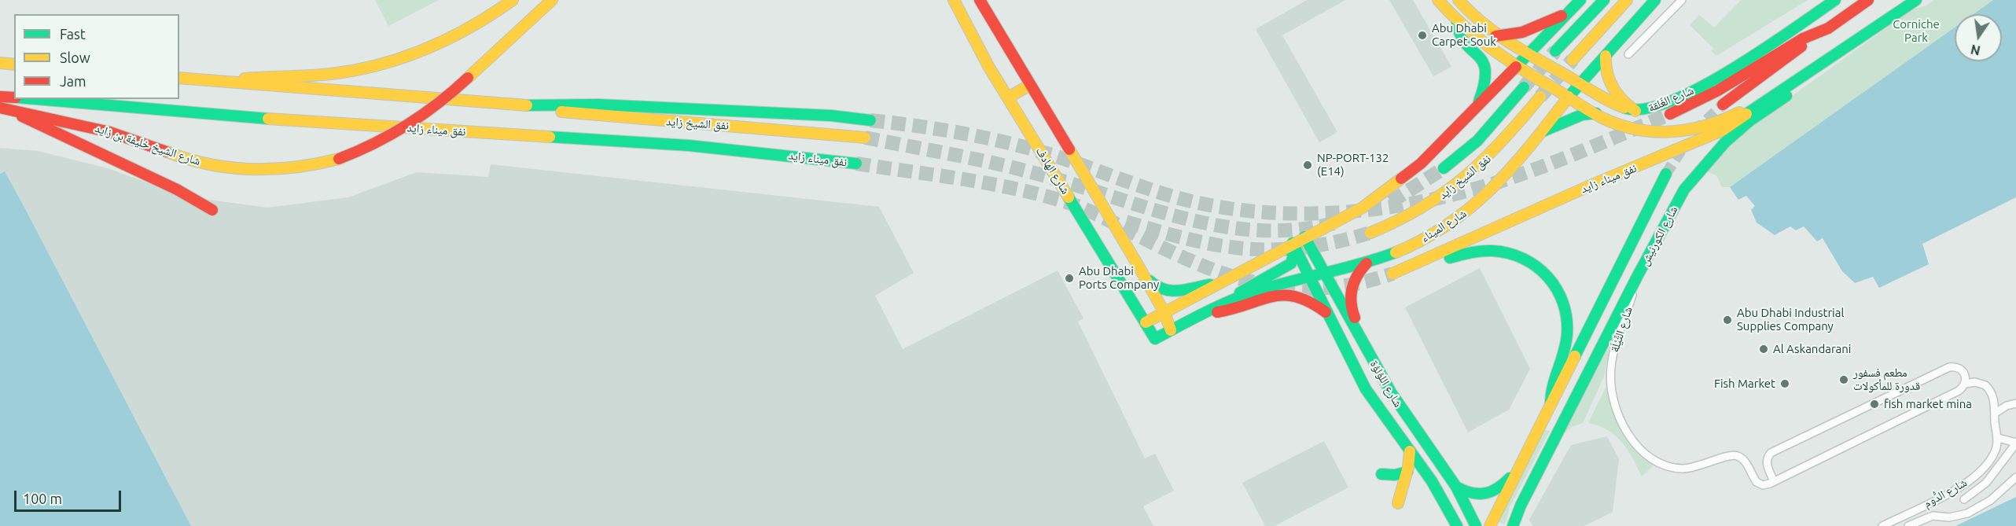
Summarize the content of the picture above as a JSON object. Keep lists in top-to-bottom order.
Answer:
{
  "streets": {
    "main road": [
      "شارع الغَلقة",
      "نفق الشيخ زايد",
      "نفق ميناء زايد",
      "شارع الشيخ خليفة بن زايد",
      "شارع الهادف",
      "شارع الميناء",
      "شارع الكورنيش",
      "شارع اللؤلؤة"
    ],
    "street": ["شارع التِّيْلَة", "شارع الدُّوم"]
  },
  "crossings": [
    ["شارع الغَلقة", "نفق ميناء زايد"],
    ["شارع الغَلقة", "شارع الميناء"],
    ["شارع الغَلقة", "شارع الكورنيش"],
    ["نفق ميناء زايد", "شارع الكورنيش"],
    ["شارع الهادف", "شارع الميناء"],
    ["شارع الميناء", "شارع اللؤلؤة"],
    ["شارع الكورنيش", "شارع التِّيْلَة"]
  ],
  "parks": ["Corniche Park"],
  "places": [
    "Abu Dhabi Carpet Souk",
    "NP-PORT-132 (E14)",
    "Abu Dhabi Ports Company",
    "Abu Dhabi Industrial Supplies Company",
    "Al Askandarani",
    "مطعم فسفور قدورة للمأكولات",
    "Fish Market",
    "fish market mina"
  ],
  "legend": ["Fast", "Slow", "Jam"],
  "scale_bar": "100 m",
  "north": "bottom"
}
